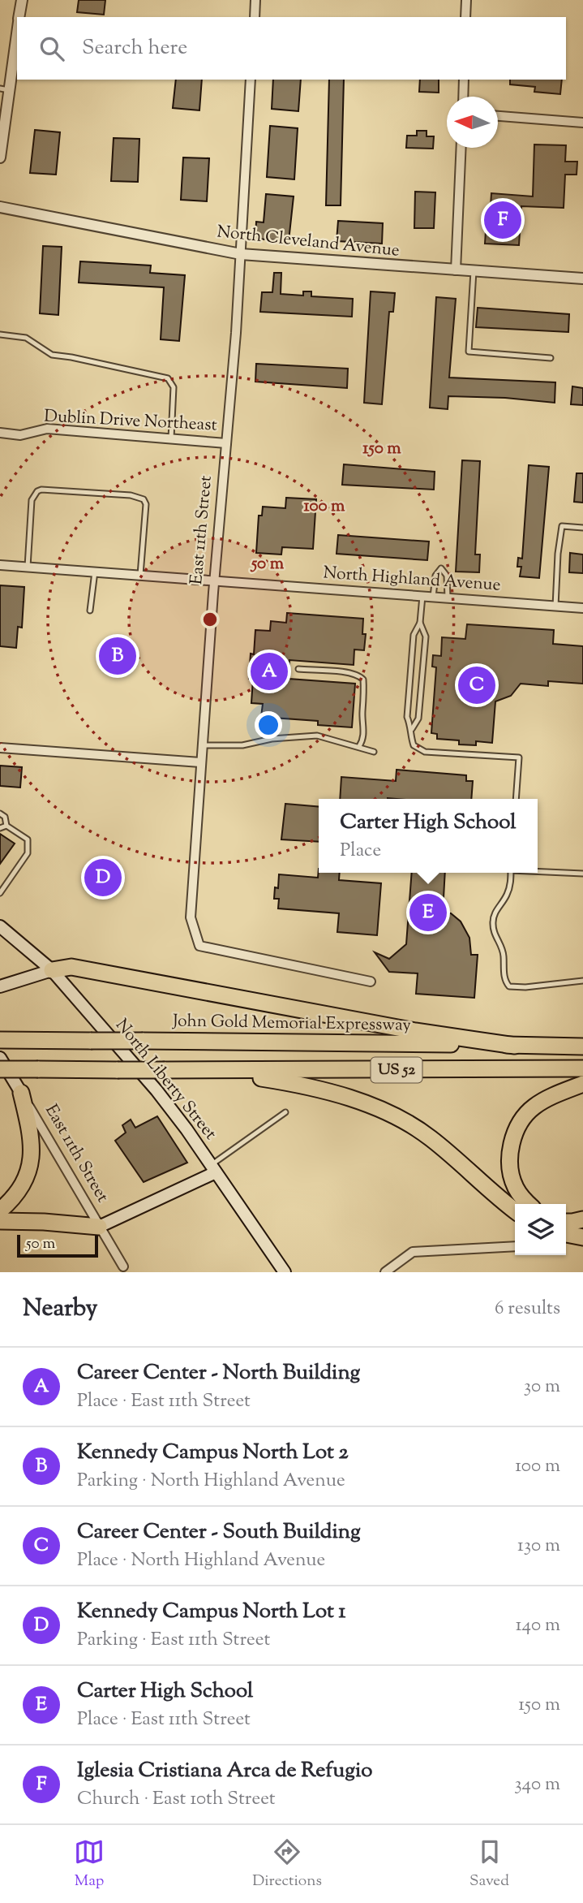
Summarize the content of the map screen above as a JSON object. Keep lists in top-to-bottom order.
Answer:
{
  "streets": {
    "highway": ["John Gold Memorial Expressway", "US 52"],
    "main road": ["East 11th Street", "North Liberty Street"],
    "street": ["North Cleveland Avenue", "Dublin Drive Northeast", "North Highland Avenue"]
  },
  "crossings": [
    ["North Cleveland Avenue", "East 11th Street"],
    ["Dublin Drive Northeast", "East 11th Street"],
    ["East 11th Street", "North Highland Avenue"]
  ],
  "scale_bar": "50 m",
  "north": "left",
  "page": {
    "search": "Search here",
    "pins": [
      "F",
      "B",
      "A",
      "C",
      "D",
      "E"
    ],
    "popup": ["Carter High School", "Place"],
    "scale": "50 m",
    "heading": ["Nearby", "6 results"],
    "list": [
      {
        "mark": "A",
        "name": "Career Center - North Building",
        "note": "Place · East 11th Street",
        "value": "30 m"
      },
      {
        "mark": "B",
        "name": "Kennedy Campus North Lot 2",
        "note": "Parking · North Highland Avenue",
        "value": "100 m"
      },
      {
        "mark": "C",
        "name": "Career Center - South Building",
        "note": "Place · North Highland Avenue",
        "value": "130 m"
      },
      {
        "mark": "D",
        "name": "Kennedy Campus North Lot 1",
        "note": "Parking · East 11th Street",
        "value": "140 m"
      },
      {
        "mark": "E",
        "name": "Carter High School",
        "note": "Place · East 11th Street",
        "value": "150 m"
      },
      {
        "mark": "F",
        "name": "Iglesia Cristiana Arca de Refugio",
        "note": "Church · East 10th Street",
        "value": "340 m"
      }
    ],
    "nav": ["Map", "Directions", "Saved"]
  },
  "rings": ["150 m", "100 m", "50 m"]
}
